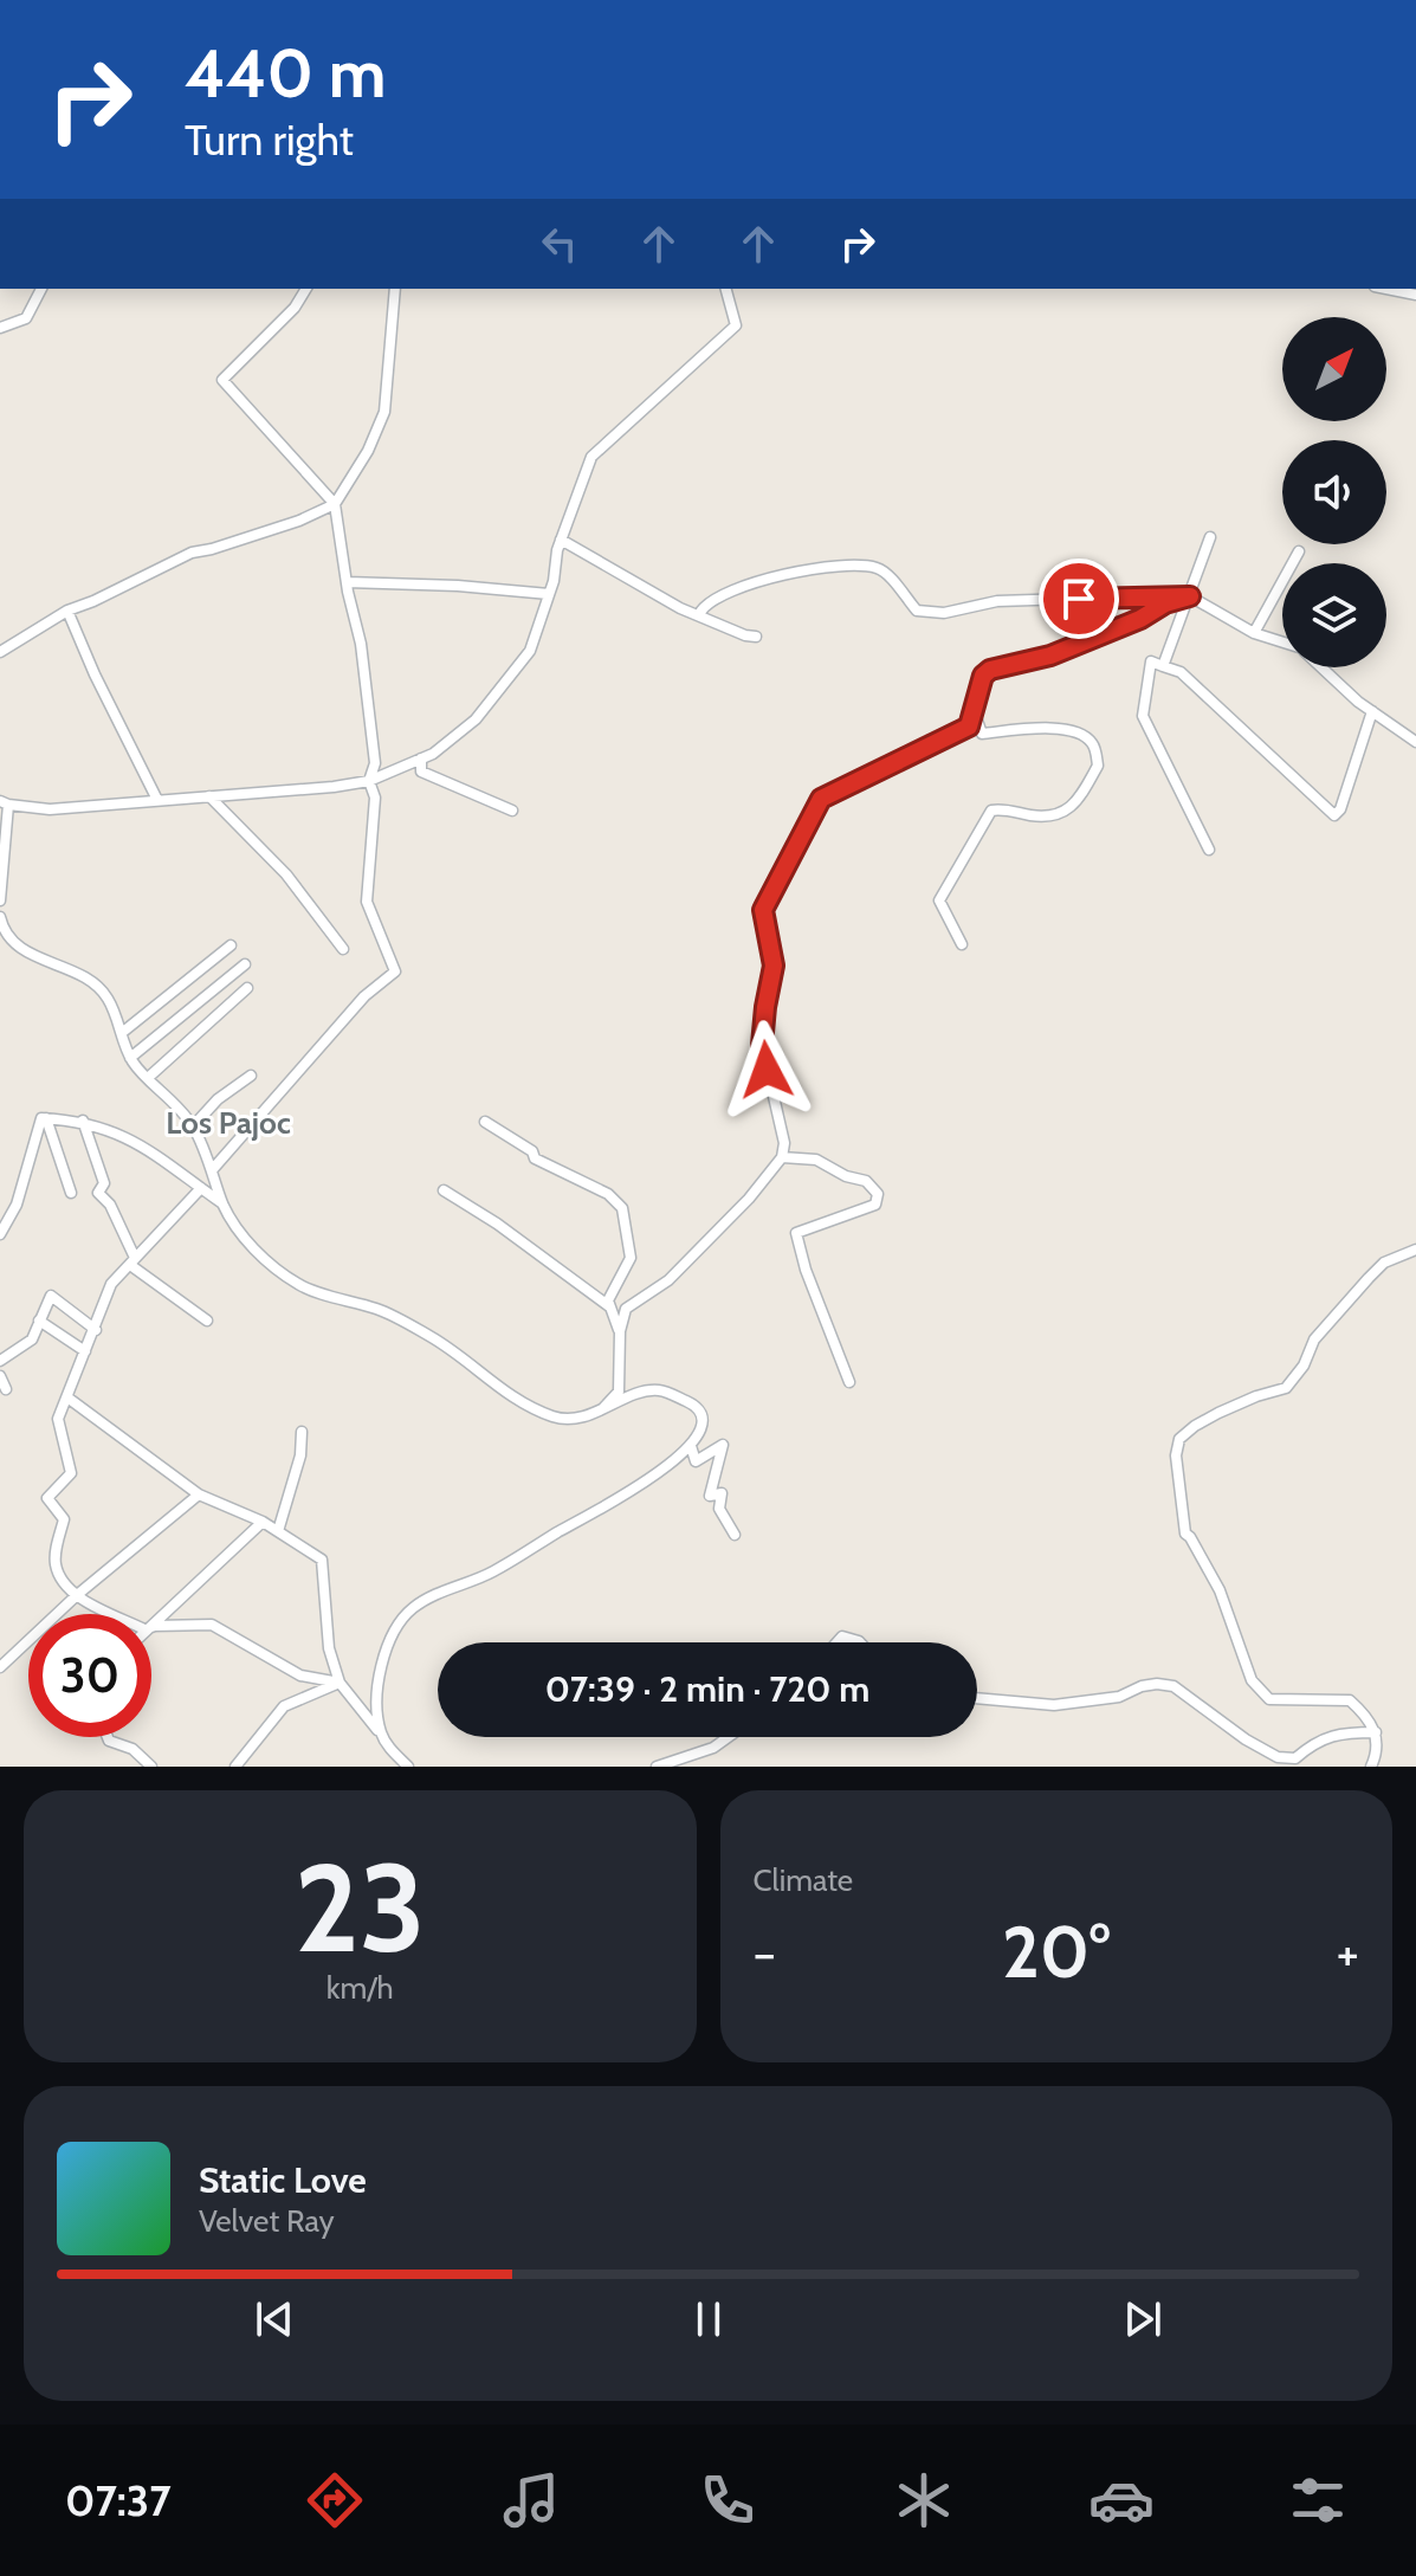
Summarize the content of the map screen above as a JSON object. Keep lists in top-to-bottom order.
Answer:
{
  "districts": ["Los Pajoc"],
  "north": "top right",
  "page": {
    "turn": ["440 m", "Turn right"],
    "limit": "30",
    "trip": "07:39 · 2 min · 720 m",
    "tile": [
      ["23", "km/h"],
      "Climate"
    ],
    "heat": ["−", "20°", "+"],
    "song": ["Static Love", "Velvet Ray"],
    "tabs": "07:37"
  }
}
